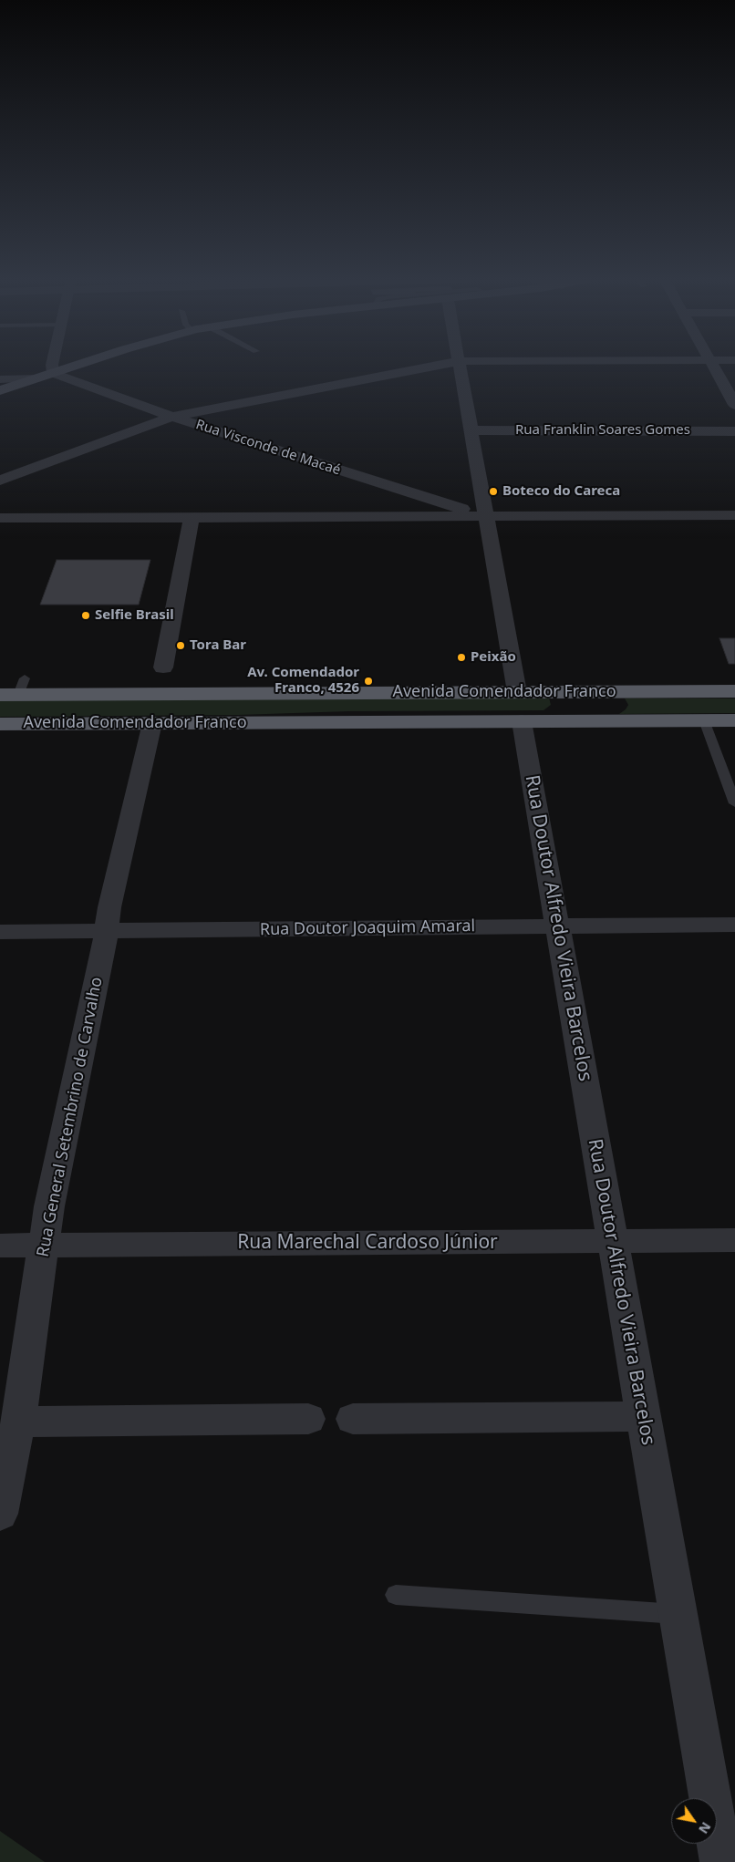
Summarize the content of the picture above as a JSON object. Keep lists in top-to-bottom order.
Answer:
{
  "streets": {
    "highway": ["Avenida Comendador Franco"],
    "street": [
      "Rua Franklin Soares Gomes",
      "Rua Visconde de Macaé",
      "Rua Doutor Joaquim Amaral",
      "Rua Doutor Alfredo Vieira Barcelos",
      "Rua General Setembrino de Carvalho",
      "Rua Marechal Cardoso Júnior"
    ]
  },
  "crossings": [
    ["Avenida Comendador Franco", "Rua Doutor Alfredo Vieira Barcelos"],
    ["Avenida Comendador Franco", "Rua General Setembrino de Carvalho"],
    ["Rua Doutor Joaquim Amaral", "Rua Doutor Alfredo Vieira Barcelos"],
    ["Rua Doutor Joaquim Amaral", "Rua General Setembrino de Carvalho"],
    ["Rua Doutor Alfredo Vieira Barcelos", "Rua Marechal Cardoso Júnior"],
    ["Rua General Setembrino de Carvalho", "Rua Marechal Cardoso Júnior"]
  ],
  "places": [
    "Boteco do Careca",
    "Selfie Brasil",
    "Tora Bar",
    "Peixão",
    "Av. Comendador Franco, 4526"
  ],
  "north": "bottom right"
}
